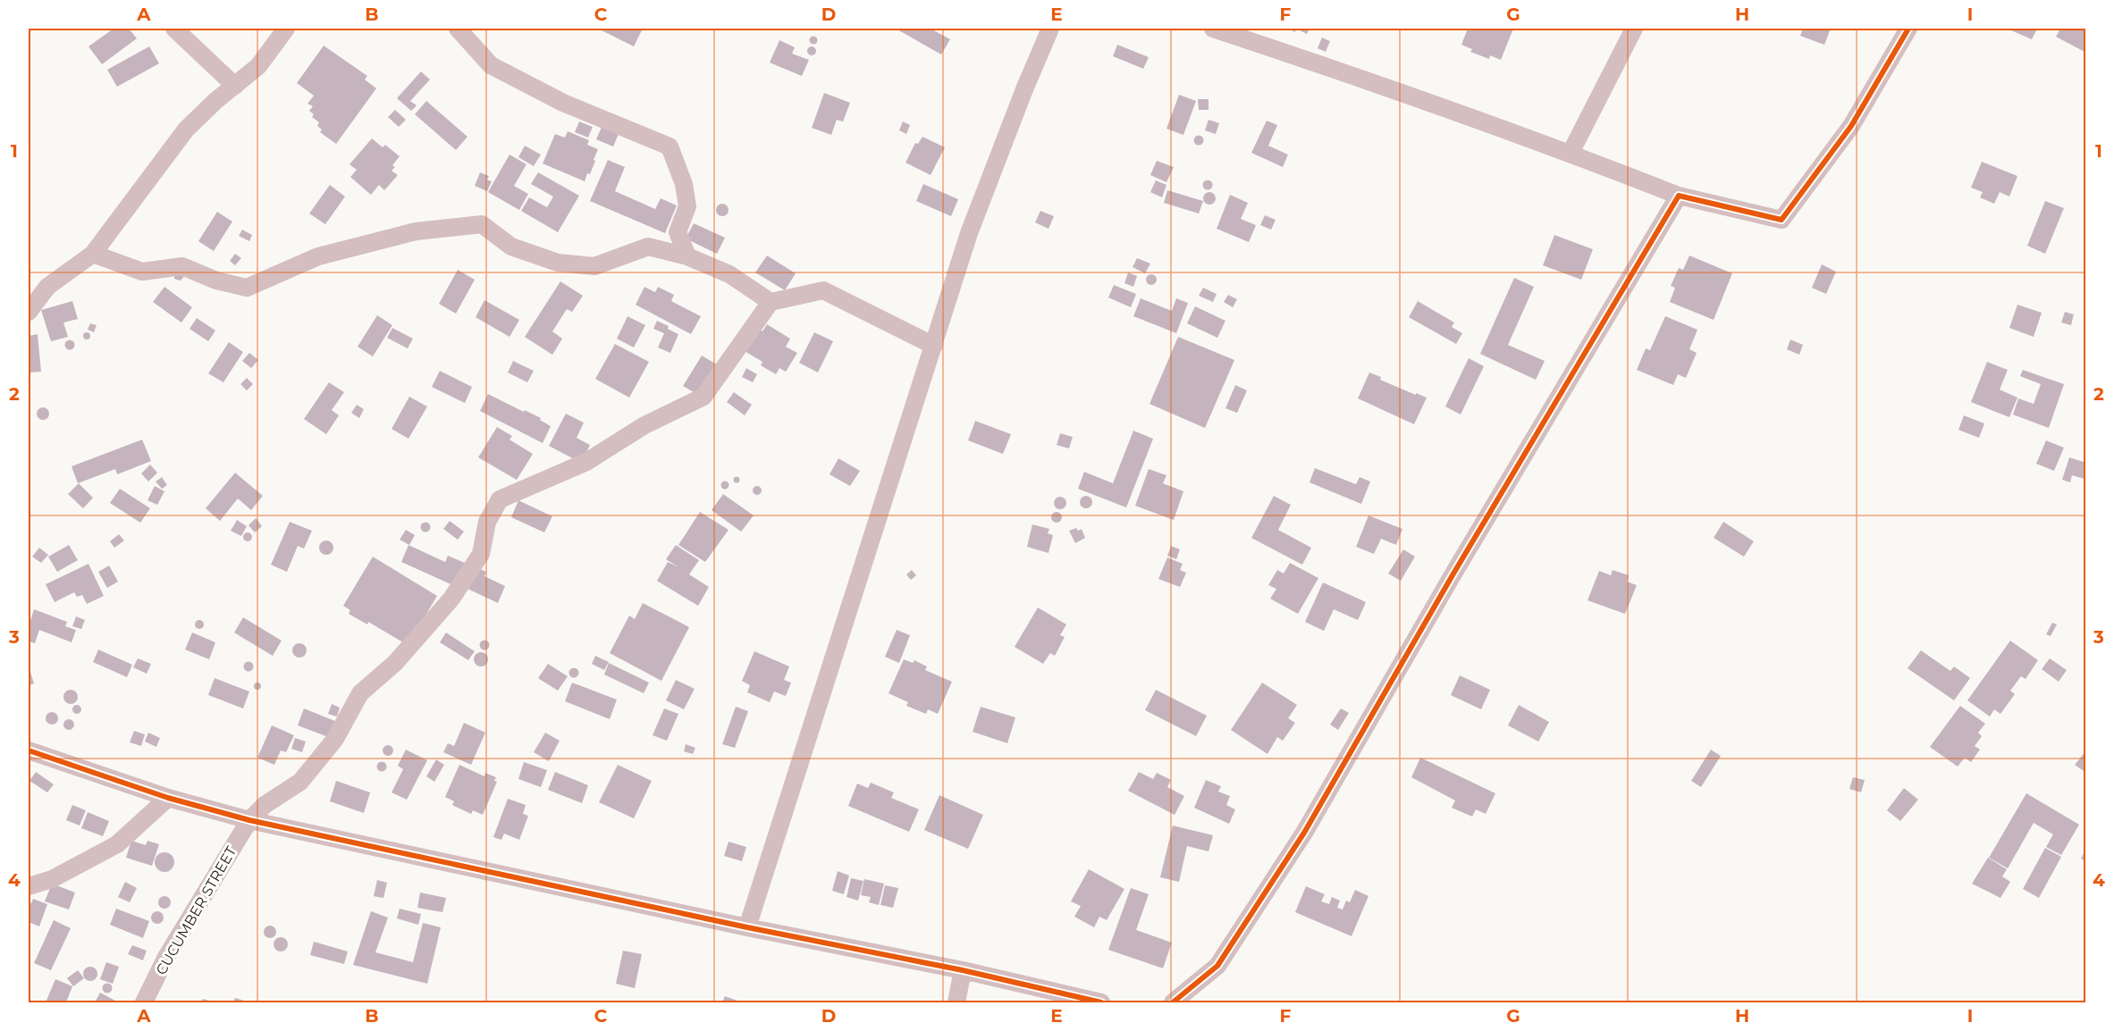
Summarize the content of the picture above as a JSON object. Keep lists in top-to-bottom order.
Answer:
{
  "streets": {
    "street": ["CUCUMBER STREET"]
  },
  "grid": {
    "columns": [
      "A",
      "B",
      "C",
      "D",
      "E",
      "F",
      "G",
      "H",
      "I"
    ],
    "rows": [
      "1",
      "2",
      "3",
      "4"
    ]
  }
}
